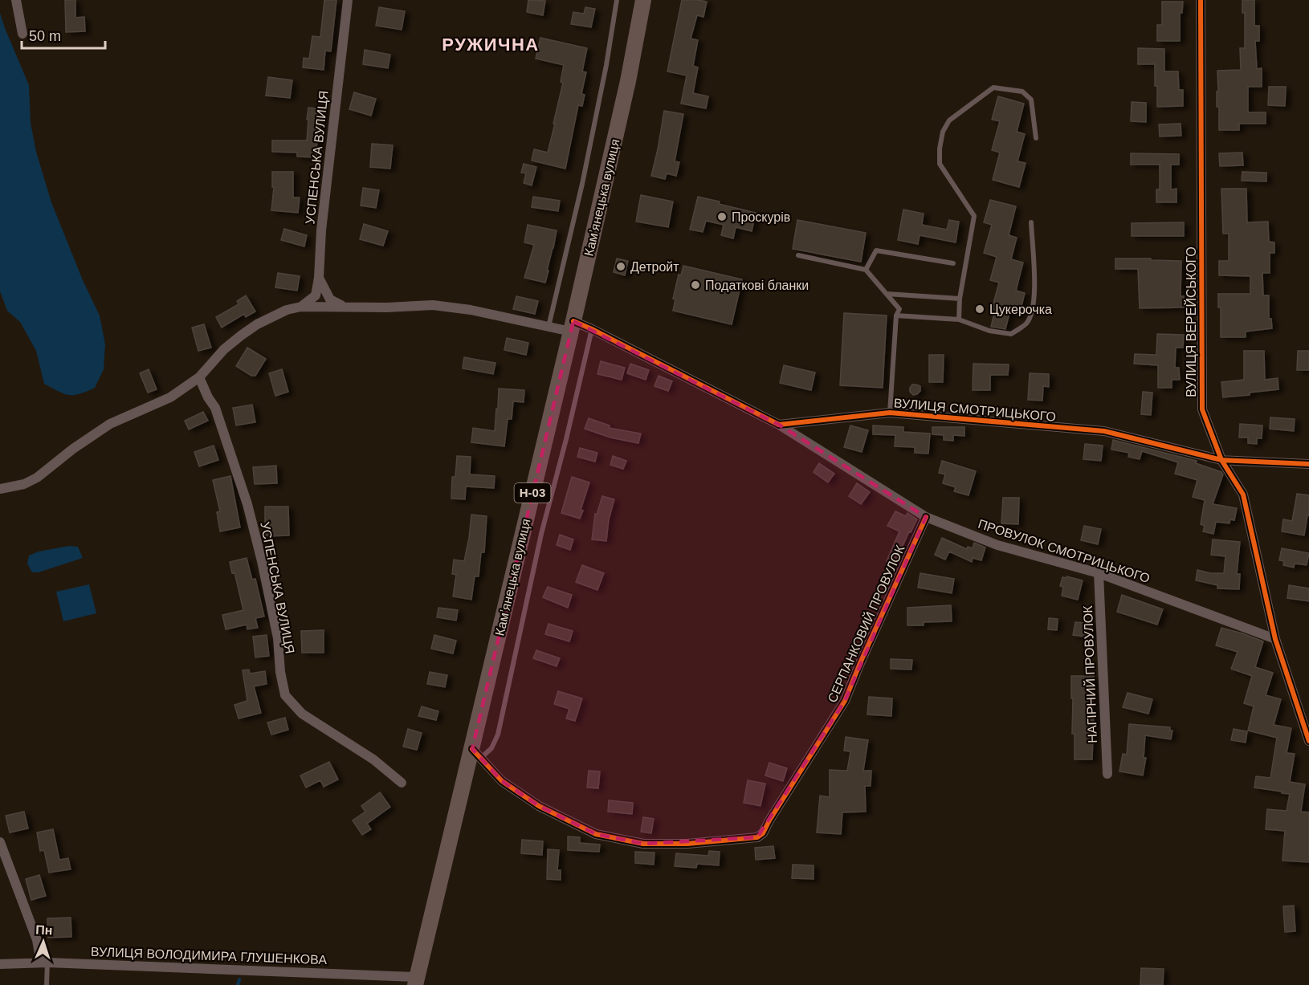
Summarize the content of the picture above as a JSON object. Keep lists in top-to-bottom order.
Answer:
{
  "streets": {
    "main road": ["Камʼянецька вулиця", "Н-03"],
    "street": [
      "УСПЕНСЬКА ВУЛИЦЯ",
      "ВУЛИЦЯ ВЕРЕЙСЬКОГО",
      "ВУЛИЦЯ СМОТРИЦЬКОГО",
      "ПРОВУЛОК СМОТРИЦЬКОГО",
      "СЕРПАНКОВИЙ ПРОВУЛОК",
      "НАГІРНИЙ ПРОВУЛОК",
      "ВУЛИЦЯ ВОЛОДИМИРА ГЛУШЕНКОВА"
    ]
  },
  "crossings": [
    ["Камʼянецька вулиця", "СЕРПАНКОВИЙ ПРОВУЛОК"],
    ["Камʼянецька вулиця", "ВУЛИЦЯ ВОЛОДИМИРА ГЛУШЕНКОВА"],
    ["ВУЛИЦЯ ВЕРЕЙСЬКОГО", "ВУЛИЦЯ СМОТРИЦЬКОГО"],
    ["ВУЛИЦЯ ВЕРЕЙСЬКОГО", "ПРОВУЛОК СМОТРИЦЬКОГО"],
    ["ВУЛИЦЯ СМОТРИЦЬКОГО", "ПРОВУЛОК СМОТРИЦЬКОГО"],
    ["ПРОВУЛОК СМОТРИЦЬКОГО", "СЕРПАНКОВИЙ ПРОВУЛОК"],
    ["ПРОВУЛОК СМОТРИЦЬКОГО", "НАГІРНИЙ ПРОВУЛОК"]
  ],
  "districts": ["РУЖИЧНА"],
  "places": [
    "Проскурів",
    "Детройт",
    "Податкові бланки",
    "Цукерочка"
  ],
  "scale_bar": "50 m",
  "north": "top"
}
